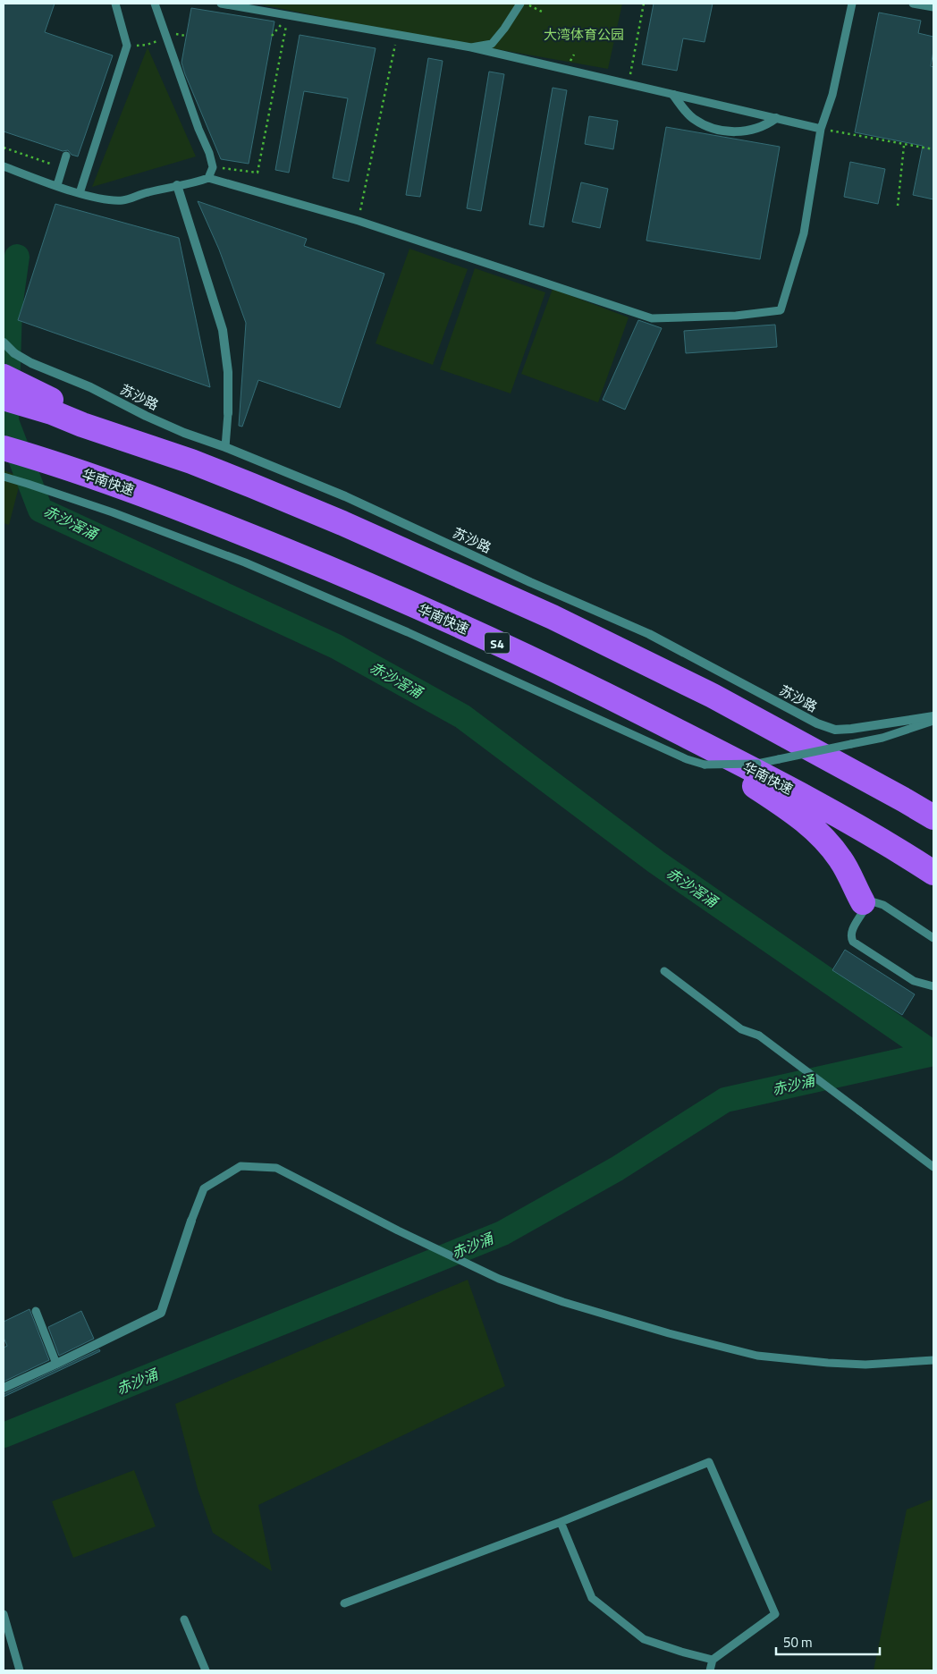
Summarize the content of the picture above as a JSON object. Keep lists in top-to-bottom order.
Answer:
{
  "streets": {
    "highway": ["华南快速", "S4"],
    "street": ["苏沙路"]
  },
  "water": ["赤沙滘涌", "赤沙涌"],
  "parks": ["大湾体育公园"],
  "scale_bar": "50 m"
}
